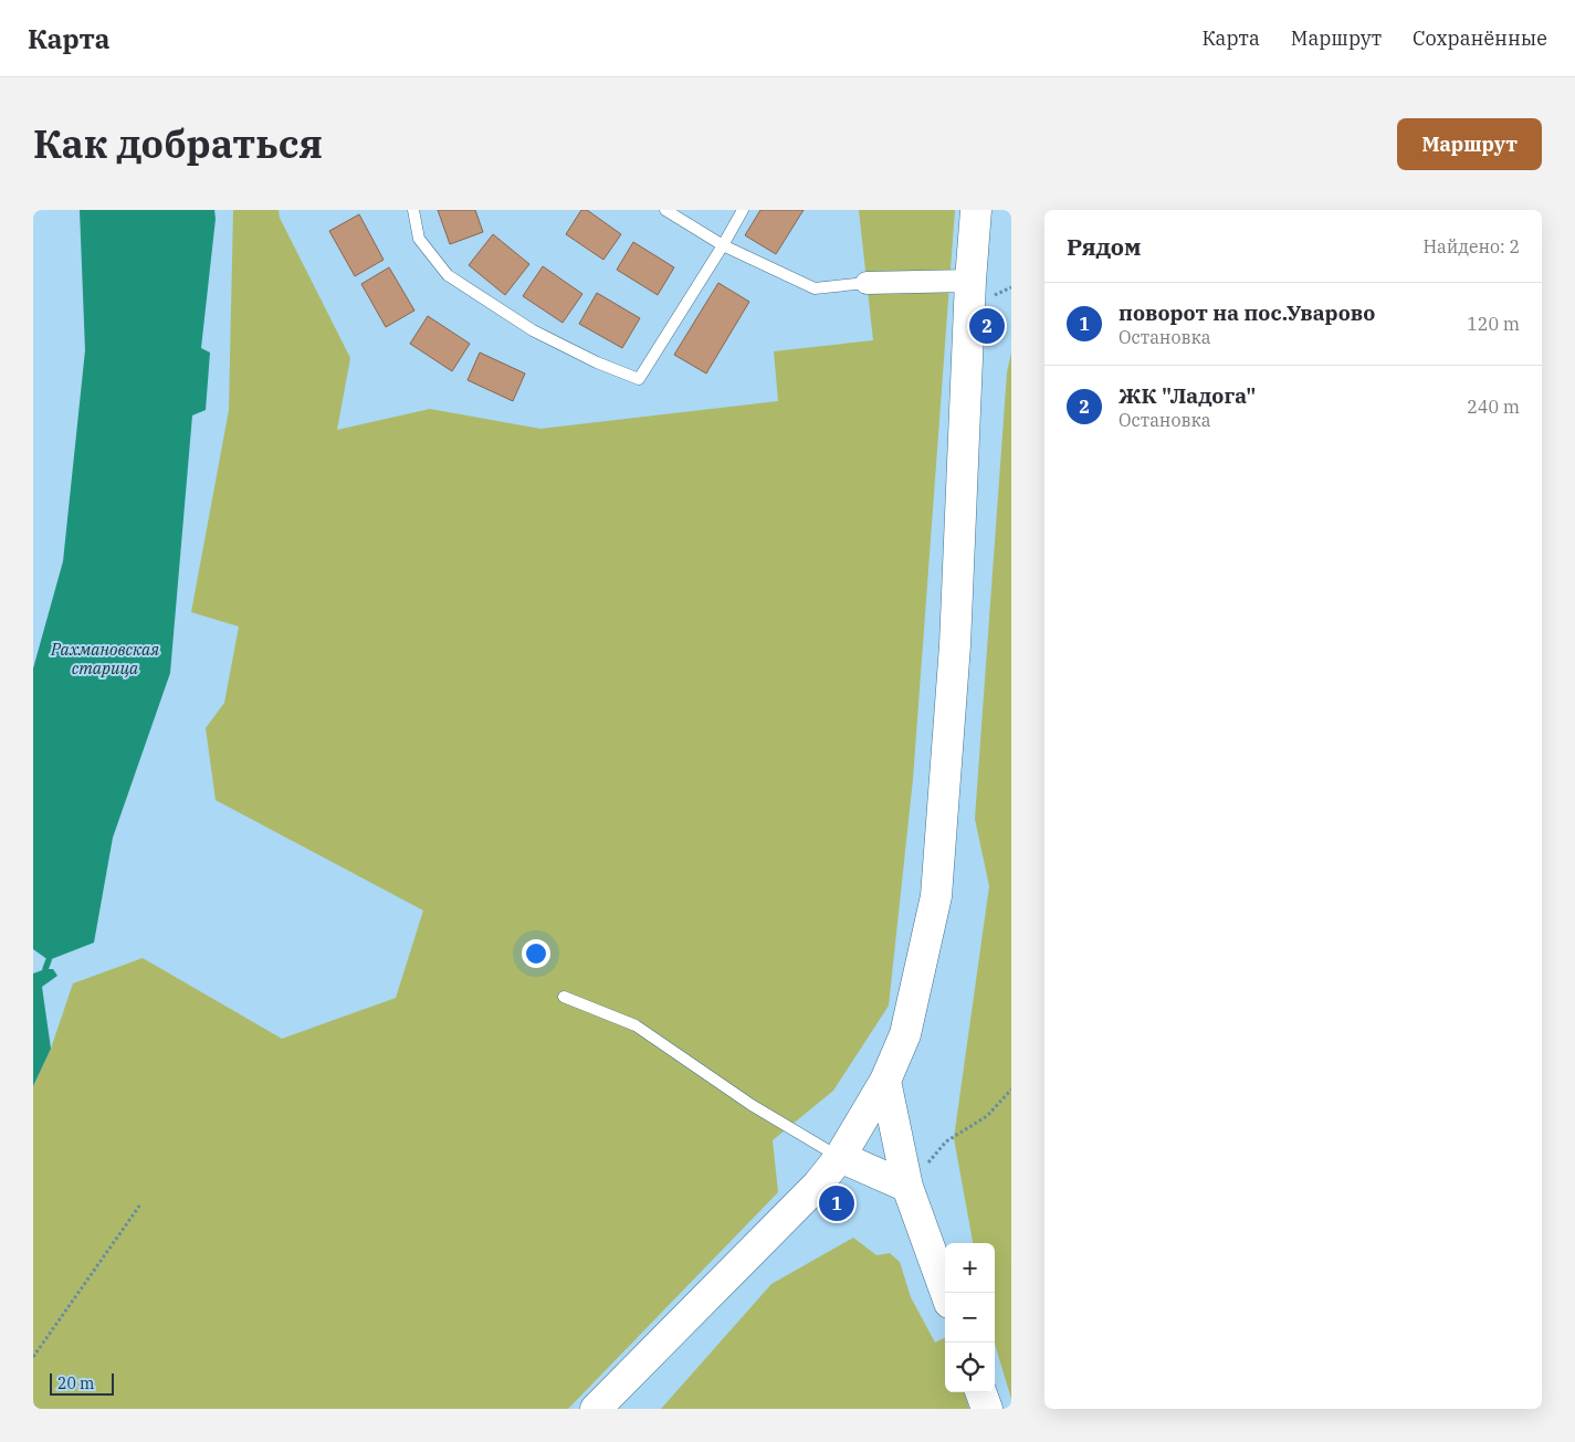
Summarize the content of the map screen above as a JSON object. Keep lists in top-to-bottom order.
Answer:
{
  "water": ["Рахмановская старица"],
  "scale_bar": "20 m",
  "page": {
    "header": "Карта",
    "nav": ["Карта", "Маршрут", "Сохранённые"],
    "title": "Как добраться",
    "buttons": "Маршрут",
    "heading": ["Рядом", "Найдено: 2"],
    "list": [
      {
        "mark": "1",
        "name": "поворот на пос.Уварово",
        "note": "Остановка",
        "value": "120 m"
      },
      {
        "mark": "2",
        "name": "ЖК \"Ладога\"",
        "note": "Остановка",
        "value": "240 m"
      }
    ],
    "pins": ["2", "1"],
    "map_buttons": ["+", "−"],
    "scale": "20 m"
  }
}
